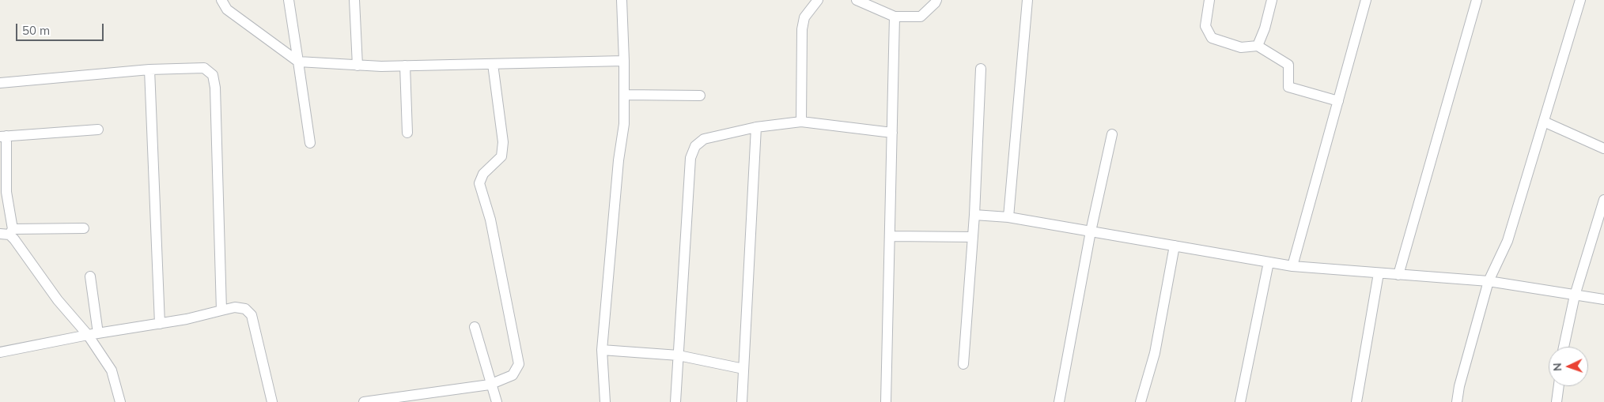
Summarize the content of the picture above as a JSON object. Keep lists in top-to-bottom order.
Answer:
{
  "scale_bar": "50 m",
  "north": "left"
}
